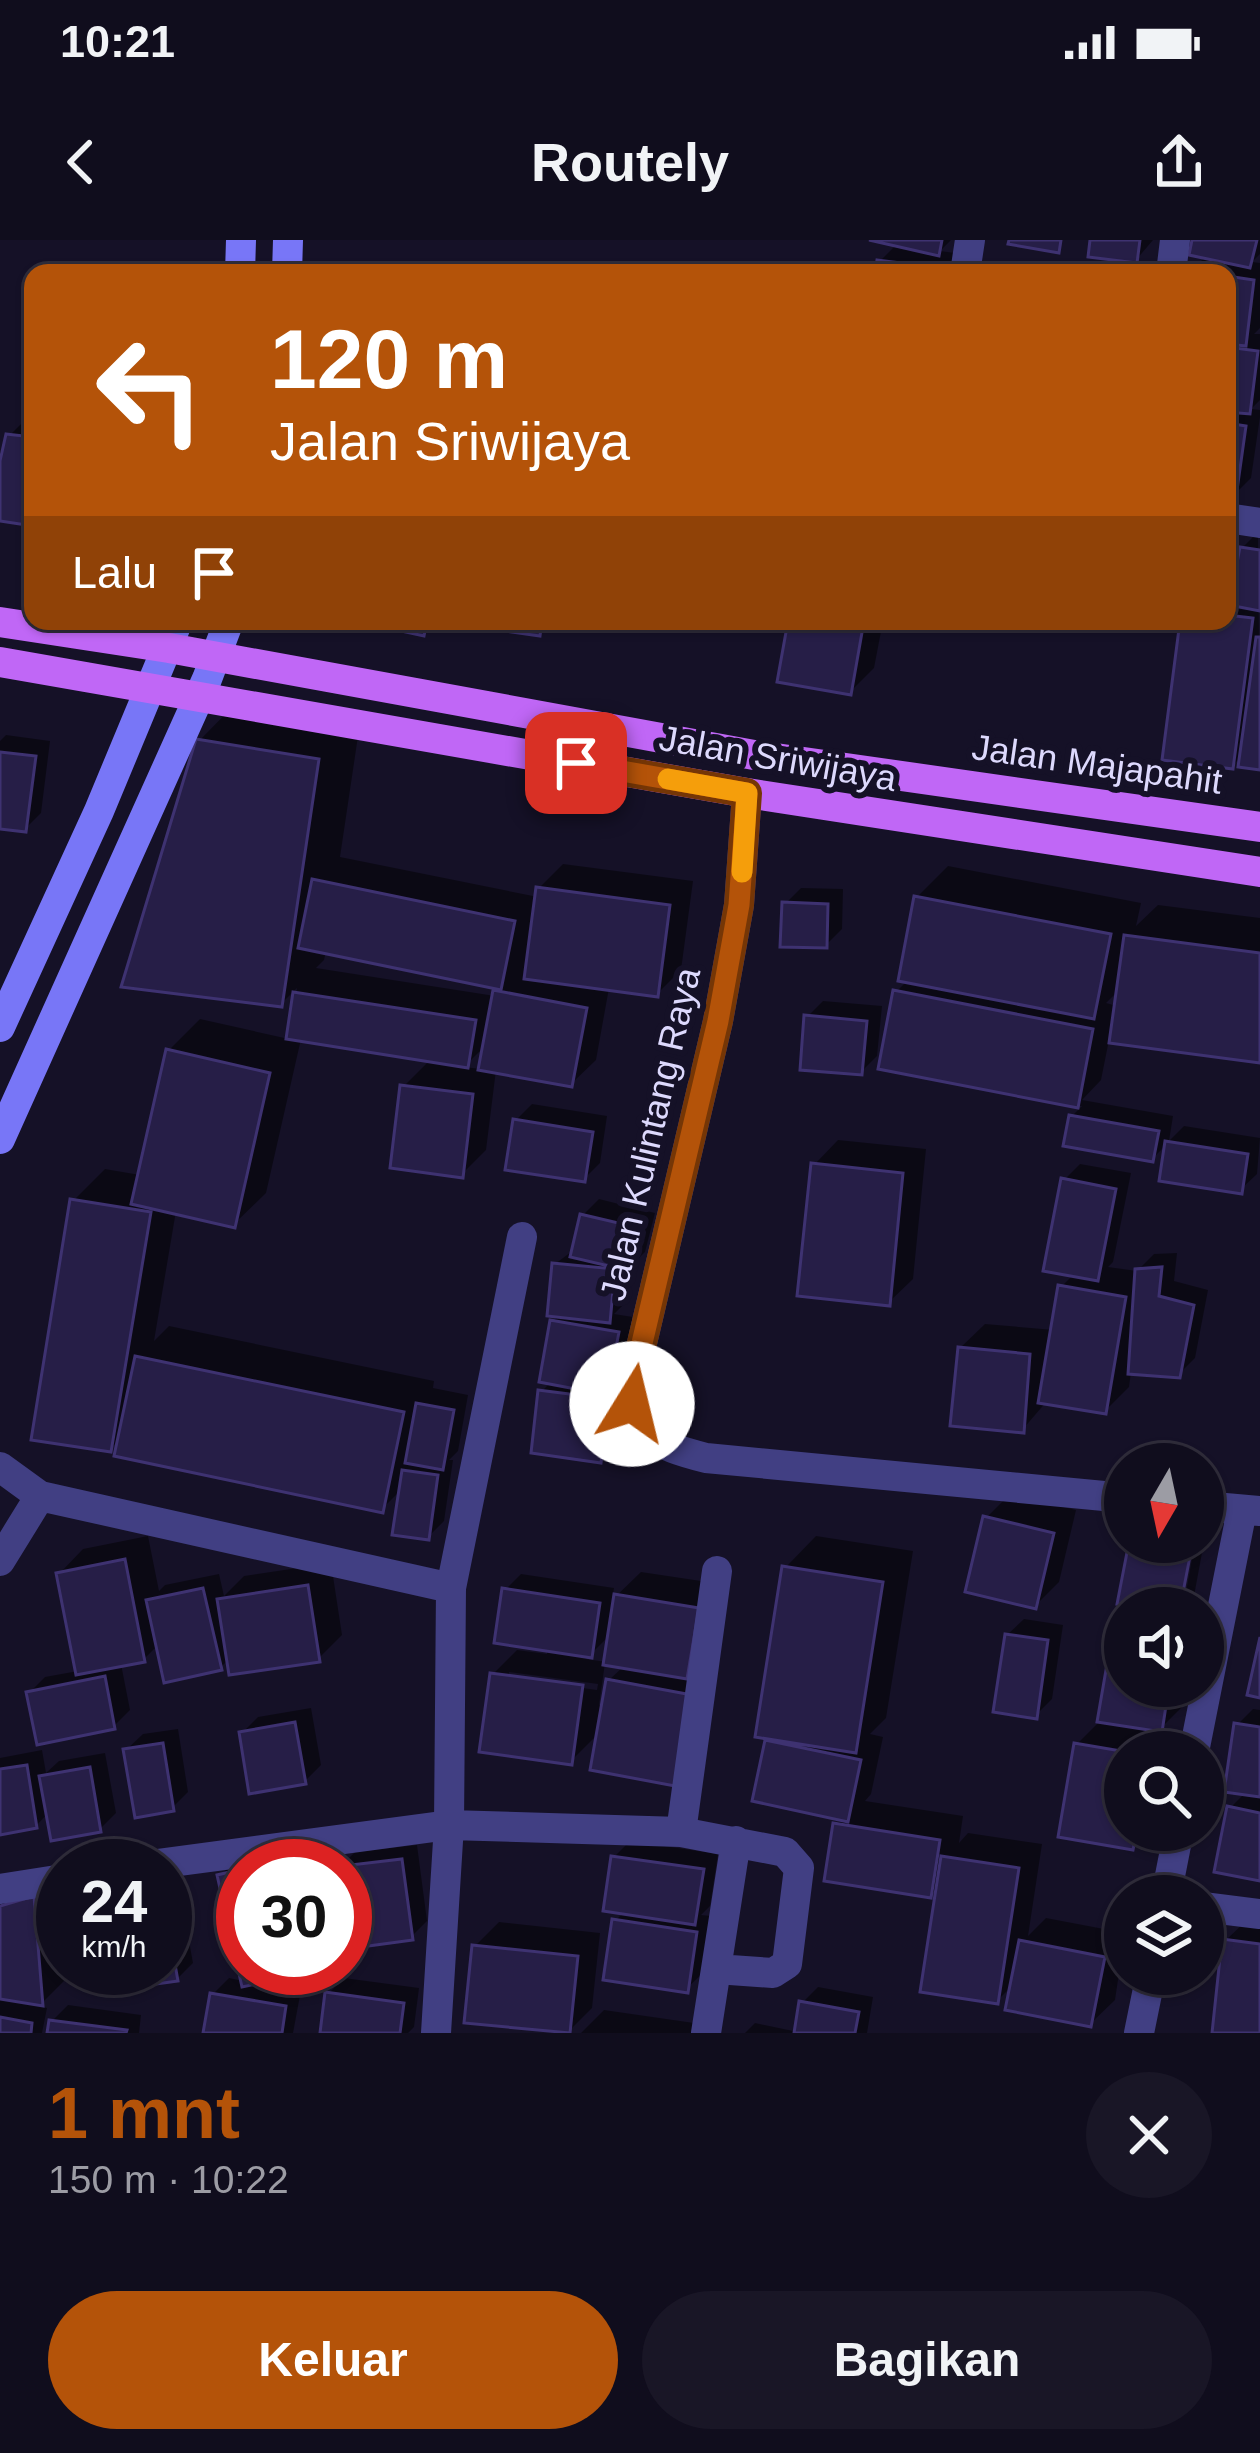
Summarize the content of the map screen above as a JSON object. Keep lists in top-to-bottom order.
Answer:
{
  "streets": {
    "main road": ["Jalan Sriwijaya", "Jalan Majapahit"],
    "street": ["Jalan Kulintang Raya"]
  },
  "crossings": [
    ["Jalan Sriwijaya", "Jalan Kulintang Raya"]
  ],
  "north": "bottom",
  "page": {
    "status": "10:21",
    "header": "Routely",
    "turn": ["120 m", "Jalan Sriwijaya"],
    "then": "Lalu",
    "speed": "24 km/h",
    "limit": "30",
    "heading": ["1 mnt", "150 m · 10:22"],
    "buttons": ["Keluar", "Bagikan"]
  }
}
